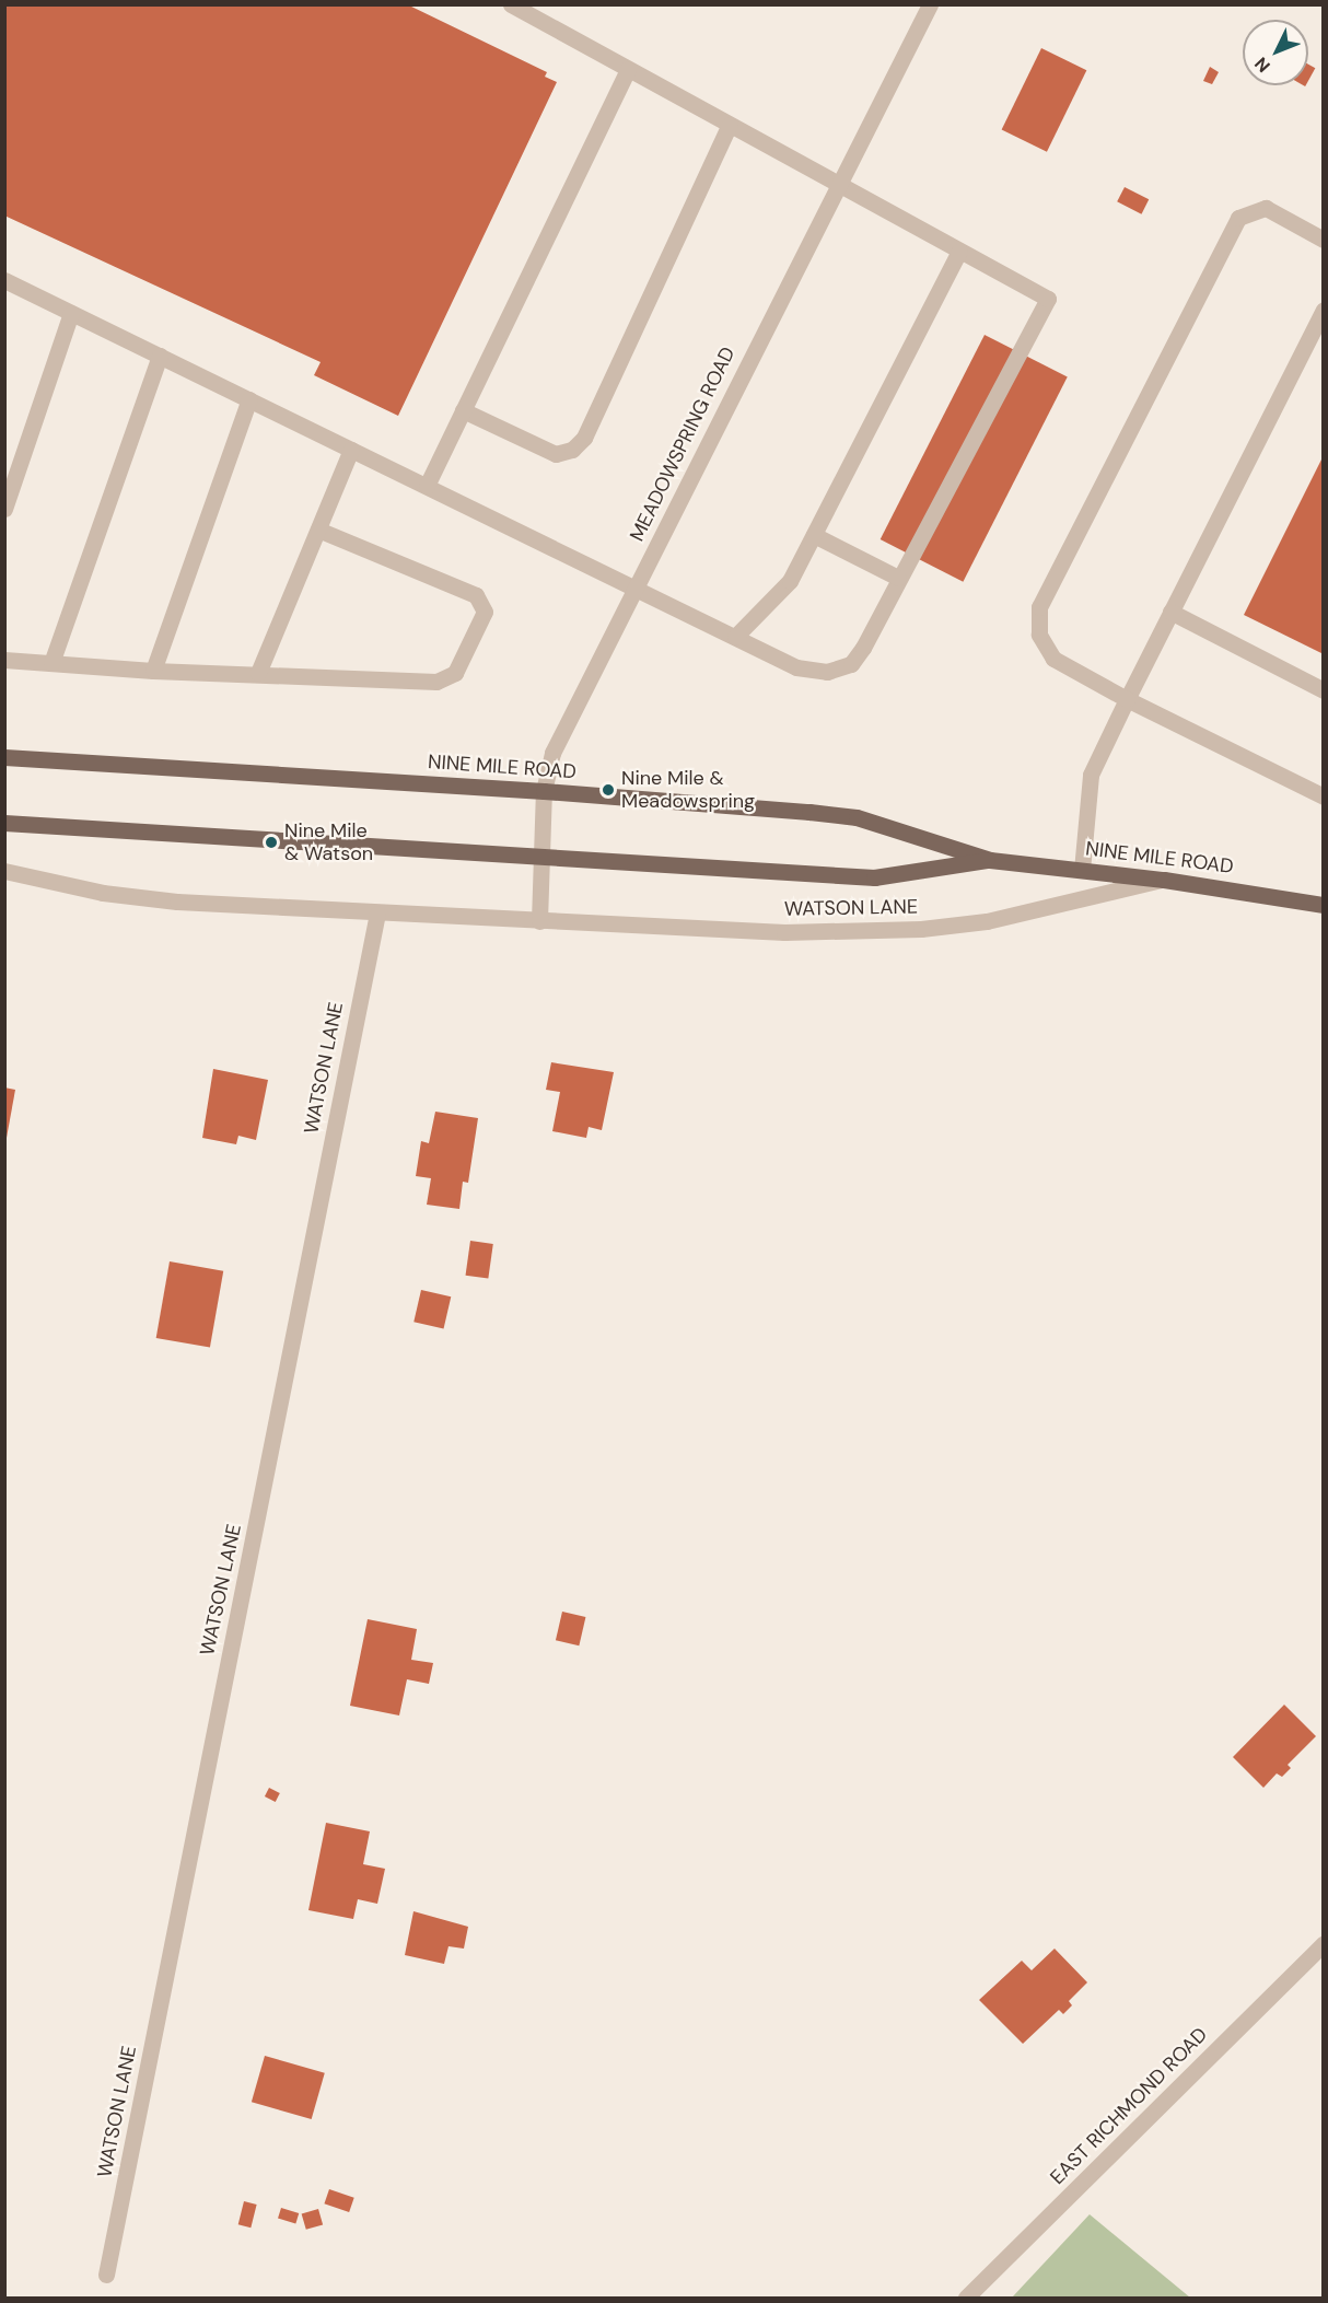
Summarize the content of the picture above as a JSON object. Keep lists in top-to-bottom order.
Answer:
{
  "streets": {
    "main road": ["NINE MILE ROAD"],
    "street": ["MEADOWSPRING ROAD", "WATSON LANE", "EAST RICHMOND ROAD"]
  },
  "crossings": [
    ["MEADOWSPRING ROAD", "NINE MILE ROAD"],
    ["MEADOWSPRING ROAD", "WATSON LANE"],
    ["NINE MILE ROAD", "WATSON LANE"]
  ],
  "places": ["Nine Mile & Meadowspring", "Nine Mile & Watson"],
  "north": "bottom left"
}
